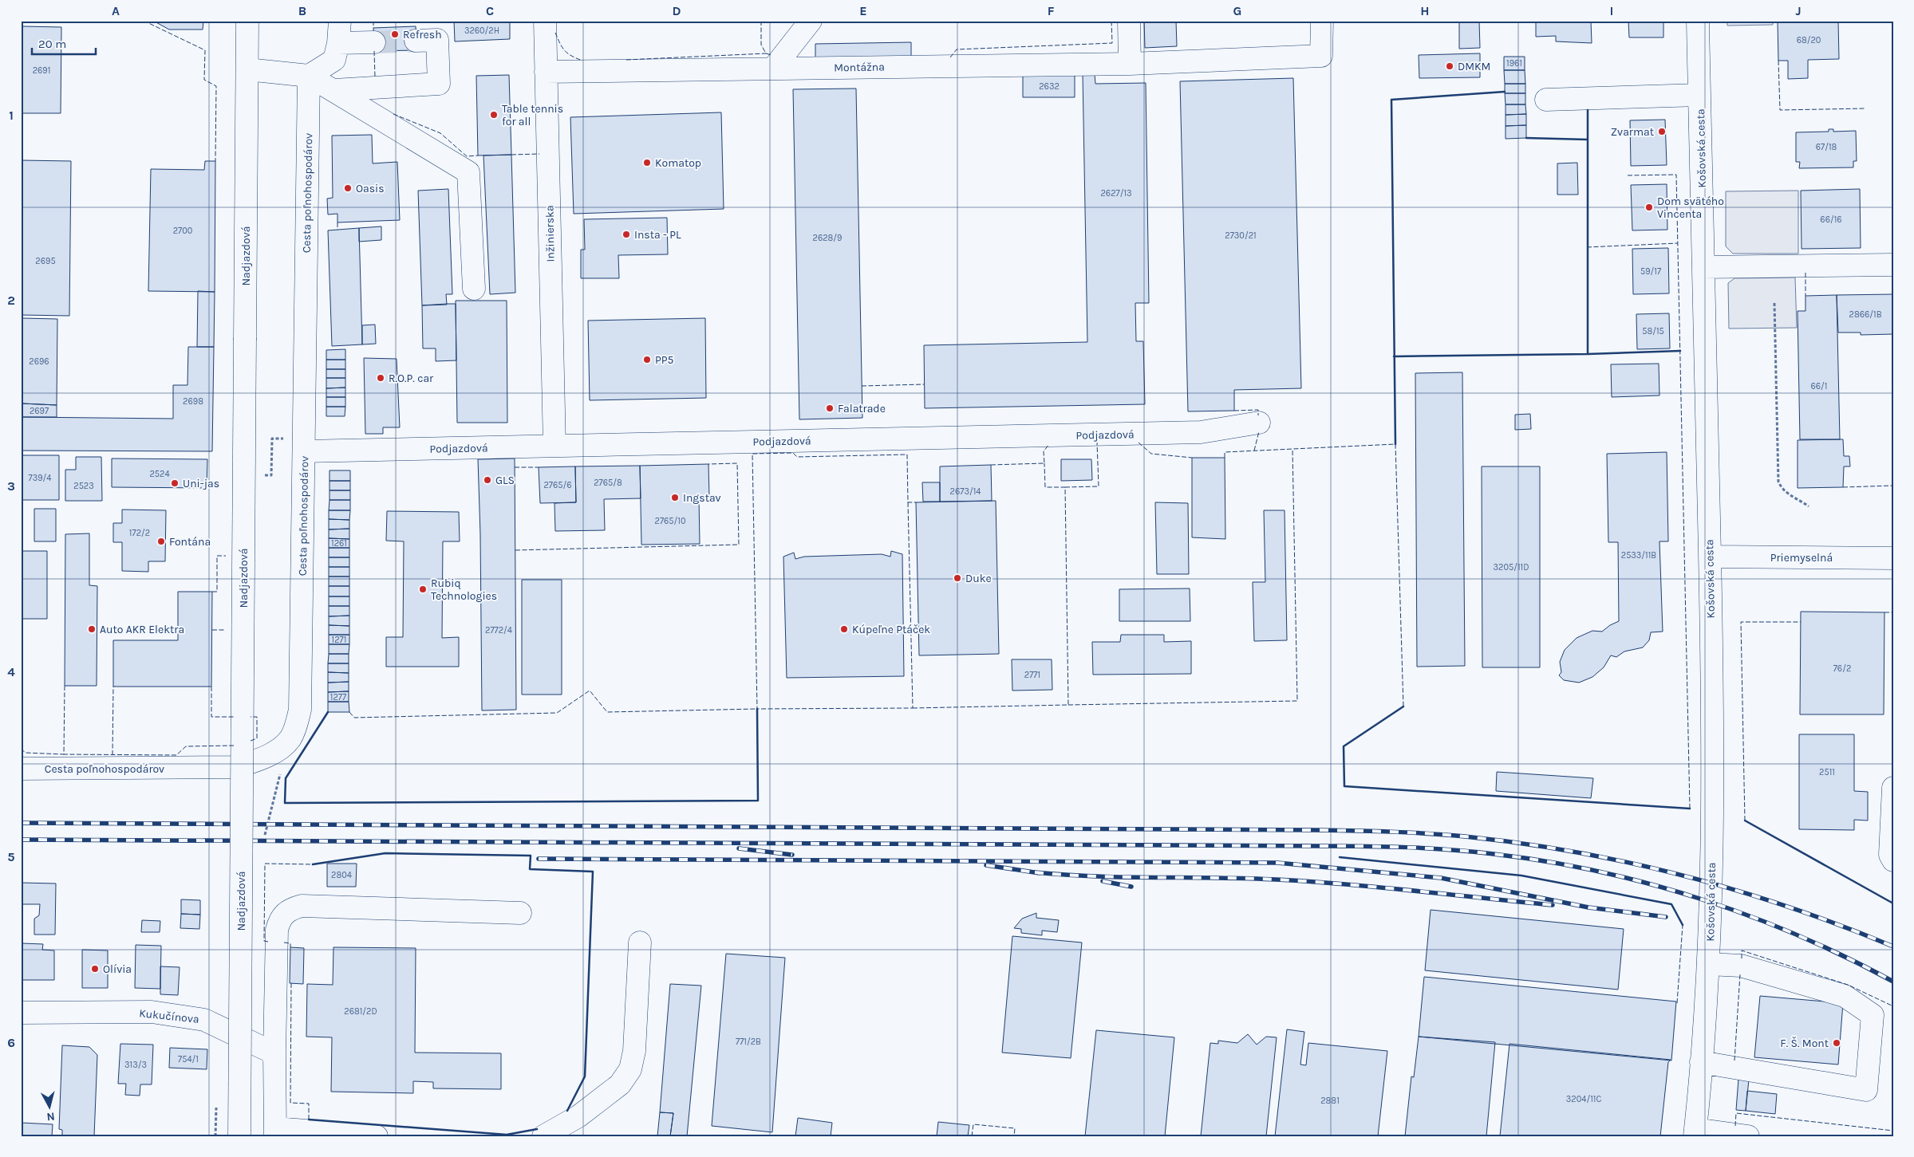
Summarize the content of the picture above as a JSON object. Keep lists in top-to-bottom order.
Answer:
{
  "streets": {
    "street": [
      "Montážna",
      "Košovská cesta",
      "Cesta poľnohospodárov",
      "Inžinierska",
      "Nadjazdová",
      "Podjazdová",
      "Priemyselná",
      "Kukučínova"
    ]
  },
  "crossings": [
    ["Montážna", "Inžinierska"],
    ["Košovská cesta", "Priemyselná"],
    ["Cesta poľnohospodárov", "Podjazdová"],
    ["Inžinierska", "Podjazdová"]
  ],
  "places": [
    "Refresh",
    "DMKM",
    "Table tennis for all",
    "Zvarmat",
    "Komatop",
    "Oasis",
    "Dom svätého Vincenta",
    "Insta - PL",
    "PP5",
    "R.O.P. car",
    "Falatrade",
    "GLS",
    "Uni-jas",
    "Ingstav",
    "Fontána",
    "Duke",
    "Rubiq Technologies",
    "Auto AKR Elektra",
    "Kúpeľne Ptáček",
    "Olívia",
    "F. Š. Mont"
  ],
  "house_numbers": [
    "3260/2H",
    "68/20",
    "1961",
    "2691",
    "2632",
    "67/18",
    "2627/13",
    "66/16",
    "2700",
    "2730/21",
    "2628/9",
    "2695",
    "59/17",
    "2866/1B",
    "58/15",
    "2696",
    "66/1",
    "2698",
    "2697",
    "2524",
    "739/4",
    "2765/8",
    "2765/6",
    "2523",
    "2673/14",
    "2765/10",
    "172/2",
    "1261",
    "2533/11B",
    "3205/11D",
    "2772/4",
    "1271",
    "76/2",
    "2771",
    "1277",
    "2511",
    "2804",
    "2681/2D",
    "771/2B",
    "754/1",
    "313/3",
    "3204/11C",
    "2881"
  ],
  "scale_bar": "20 m",
  "north": "bottom",
  "grid": {
    "columns": [
      "A",
      "B",
      "C",
      "D",
      "E",
      "F",
      "G",
      "H",
      "I",
      "J"
    ],
    "rows": [
      "1",
      "2",
      "3",
      "4",
      "5",
      "6"
    ]
  }
}
